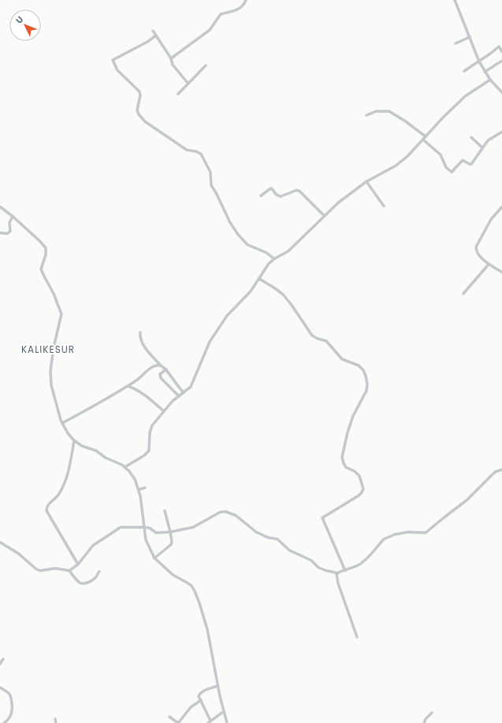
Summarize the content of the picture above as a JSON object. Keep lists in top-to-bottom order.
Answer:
{
  "districts": ["KALIKESUR"],
  "north": "top left"
}
